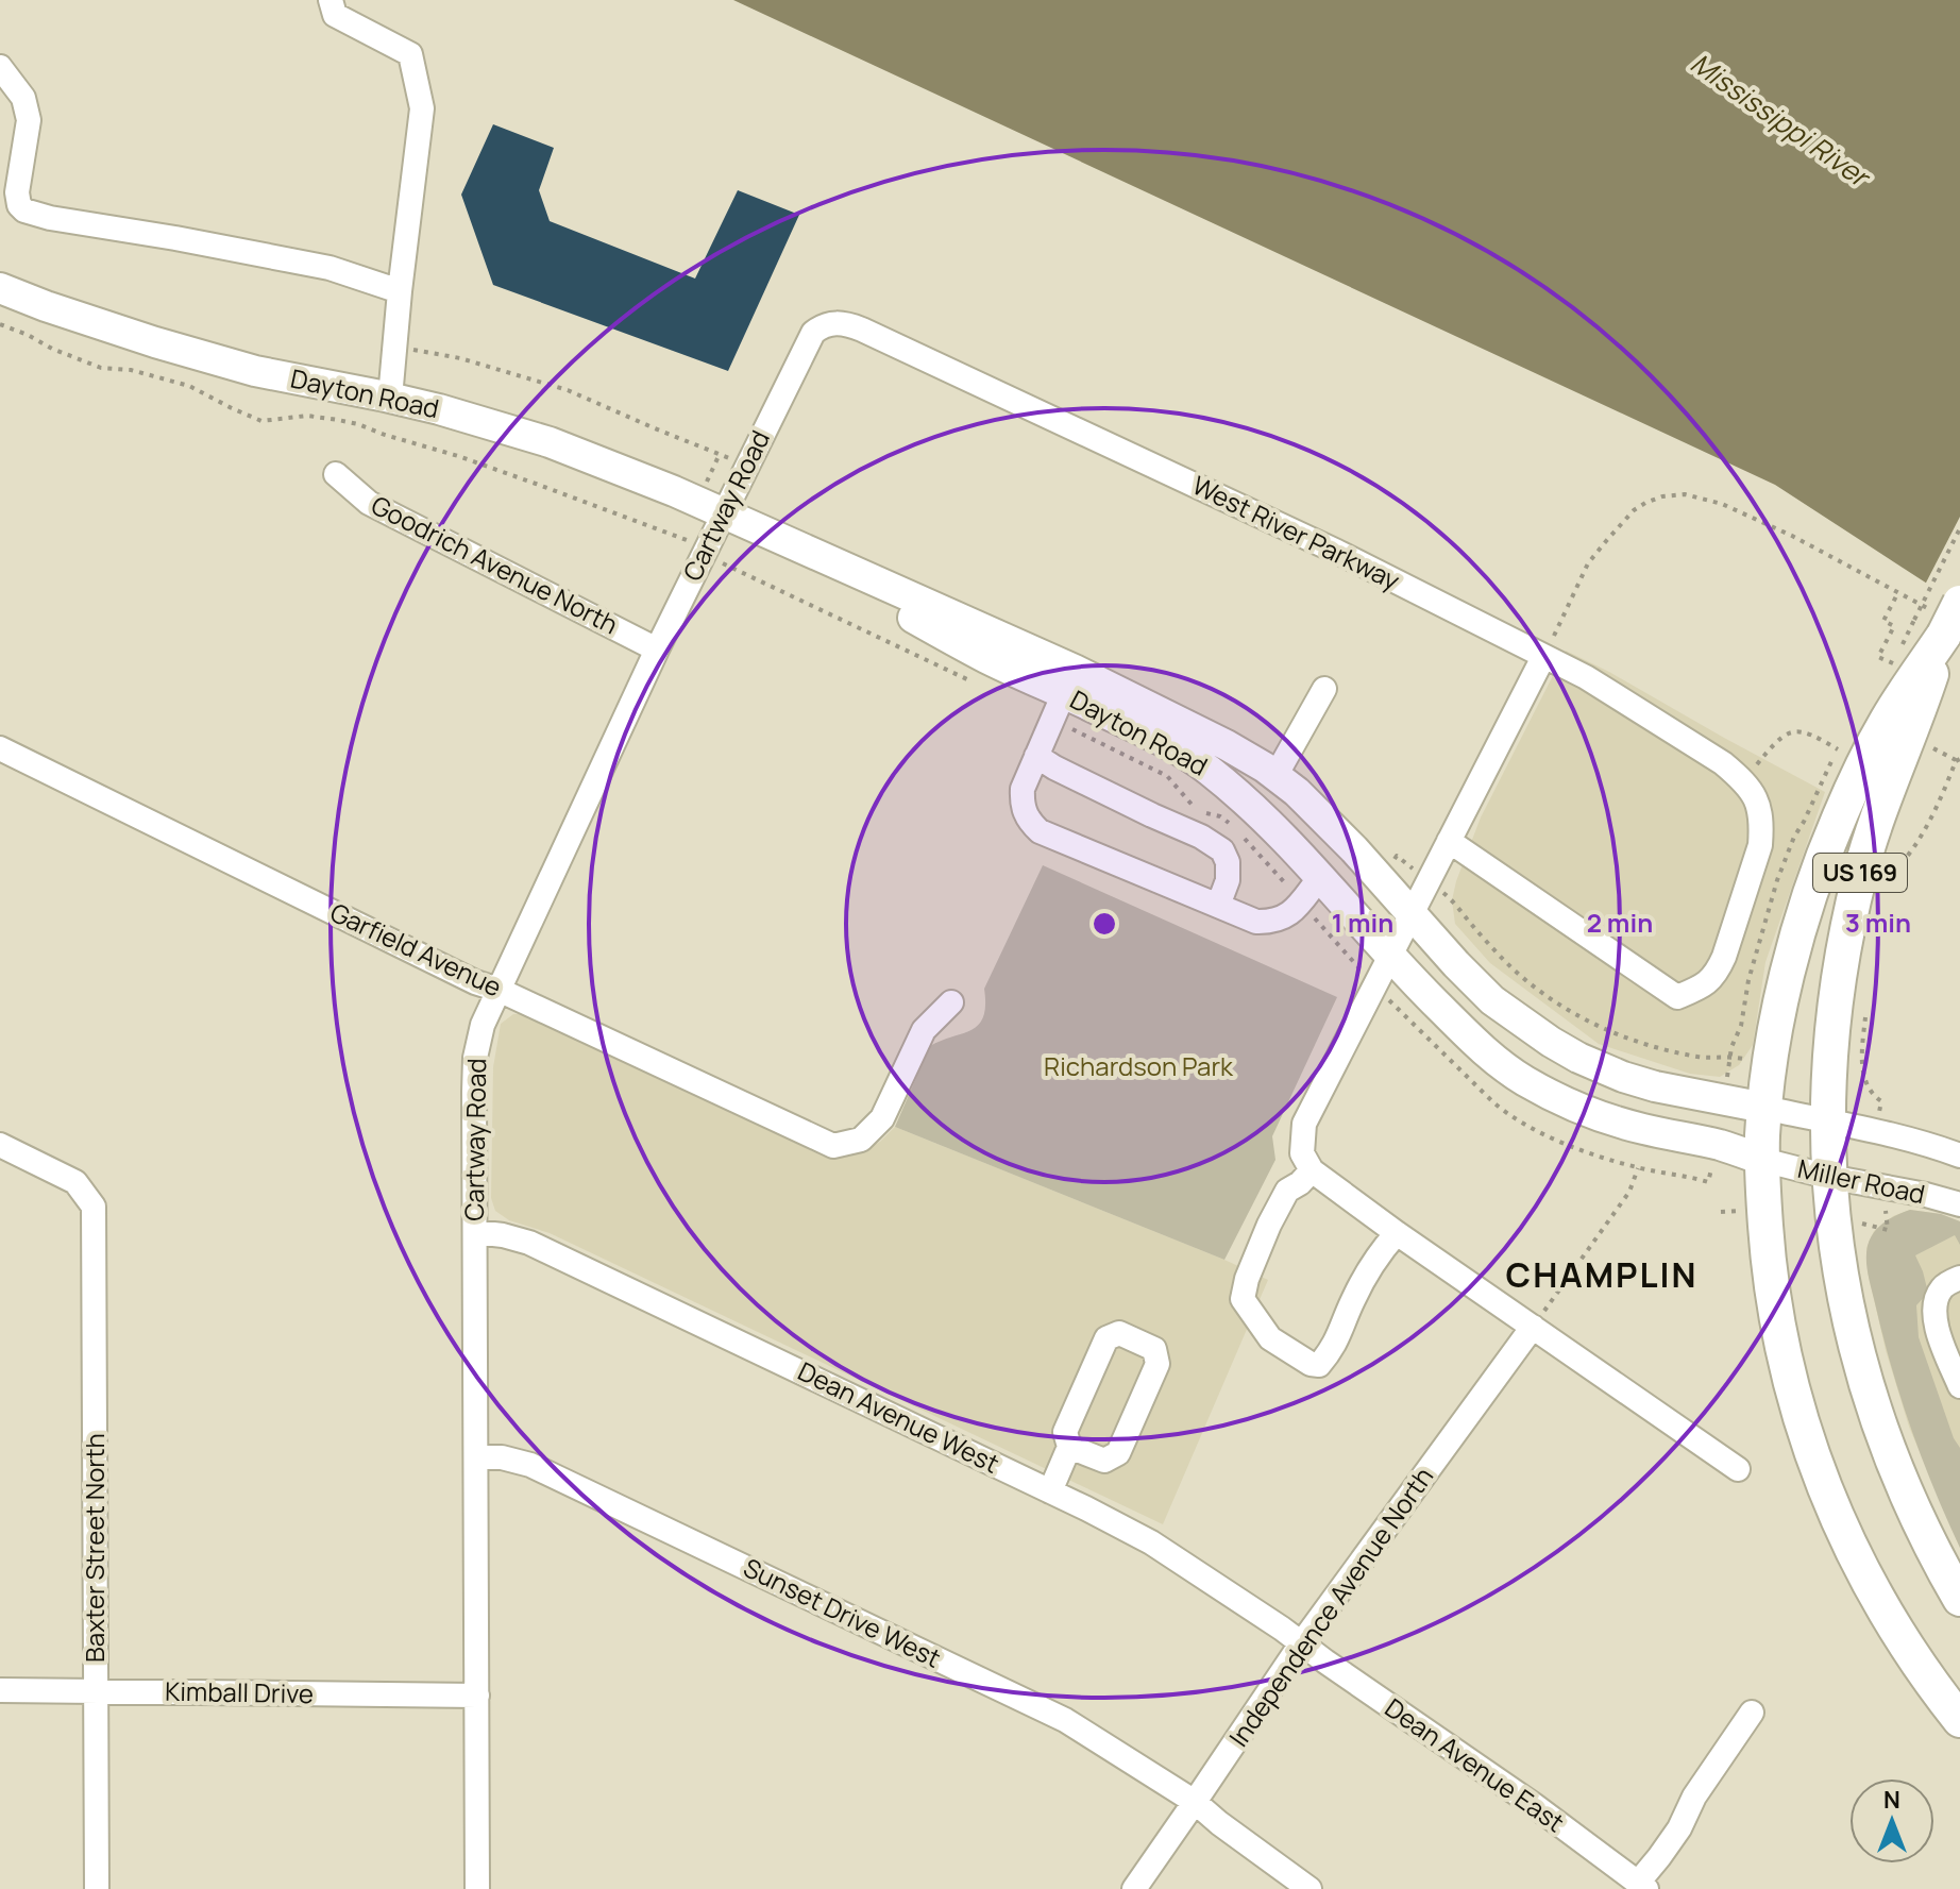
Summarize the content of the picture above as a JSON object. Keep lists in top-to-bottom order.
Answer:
{
  "streets": {
    "highway": ["US 169"],
    "main road": ["Dayton Road"],
    "street": [
      "Cartway Road",
      "West River Parkway",
      "Goodrich Avenue North",
      "Garfield Avenue",
      "Miller Road",
      "Dean Avenue West",
      "Baxter Street North",
      "Independence Avenue North",
      "Sunset Drive West",
      "Kimball Drive",
      "Dean Avenue East"
    ]
  },
  "crossings": [
    ["Dayton Road", "Cartway Road"],
    ["Dayton Road", "US 169"],
    ["Dayton Road", "Miller Road"],
    ["Cartway Road", "West River Parkway"],
    ["Cartway Road", "Goodrich Avenue North"],
    ["Cartway Road", "Garfield Avenue"],
    ["Cartway Road", "Dean Avenue West"],
    ["Cartway Road", "Sunset Drive West"],
    ["Cartway Road", "Kimball Drive"],
    ["US 169", "Miller Road"],
    ["Dean Avenue West", "Independence Avenue North"],
    ["Dean Avenue West", "Dean Avenue East"],
    ["Baxter Street North", "Kimball Drive"],
    ["Independence Avenue North", "Sunset Drive West"],
    ["Independence Avenue North", "Dean Avenue East"]
  ],
  "districts": ["CHAMPLIN"],
  "water": ["Mississippi River"],
  "parks": ["Richardson Park"],
  "north": "top",
  "rings": ["1 min", "2 min", "3 min"]
}
